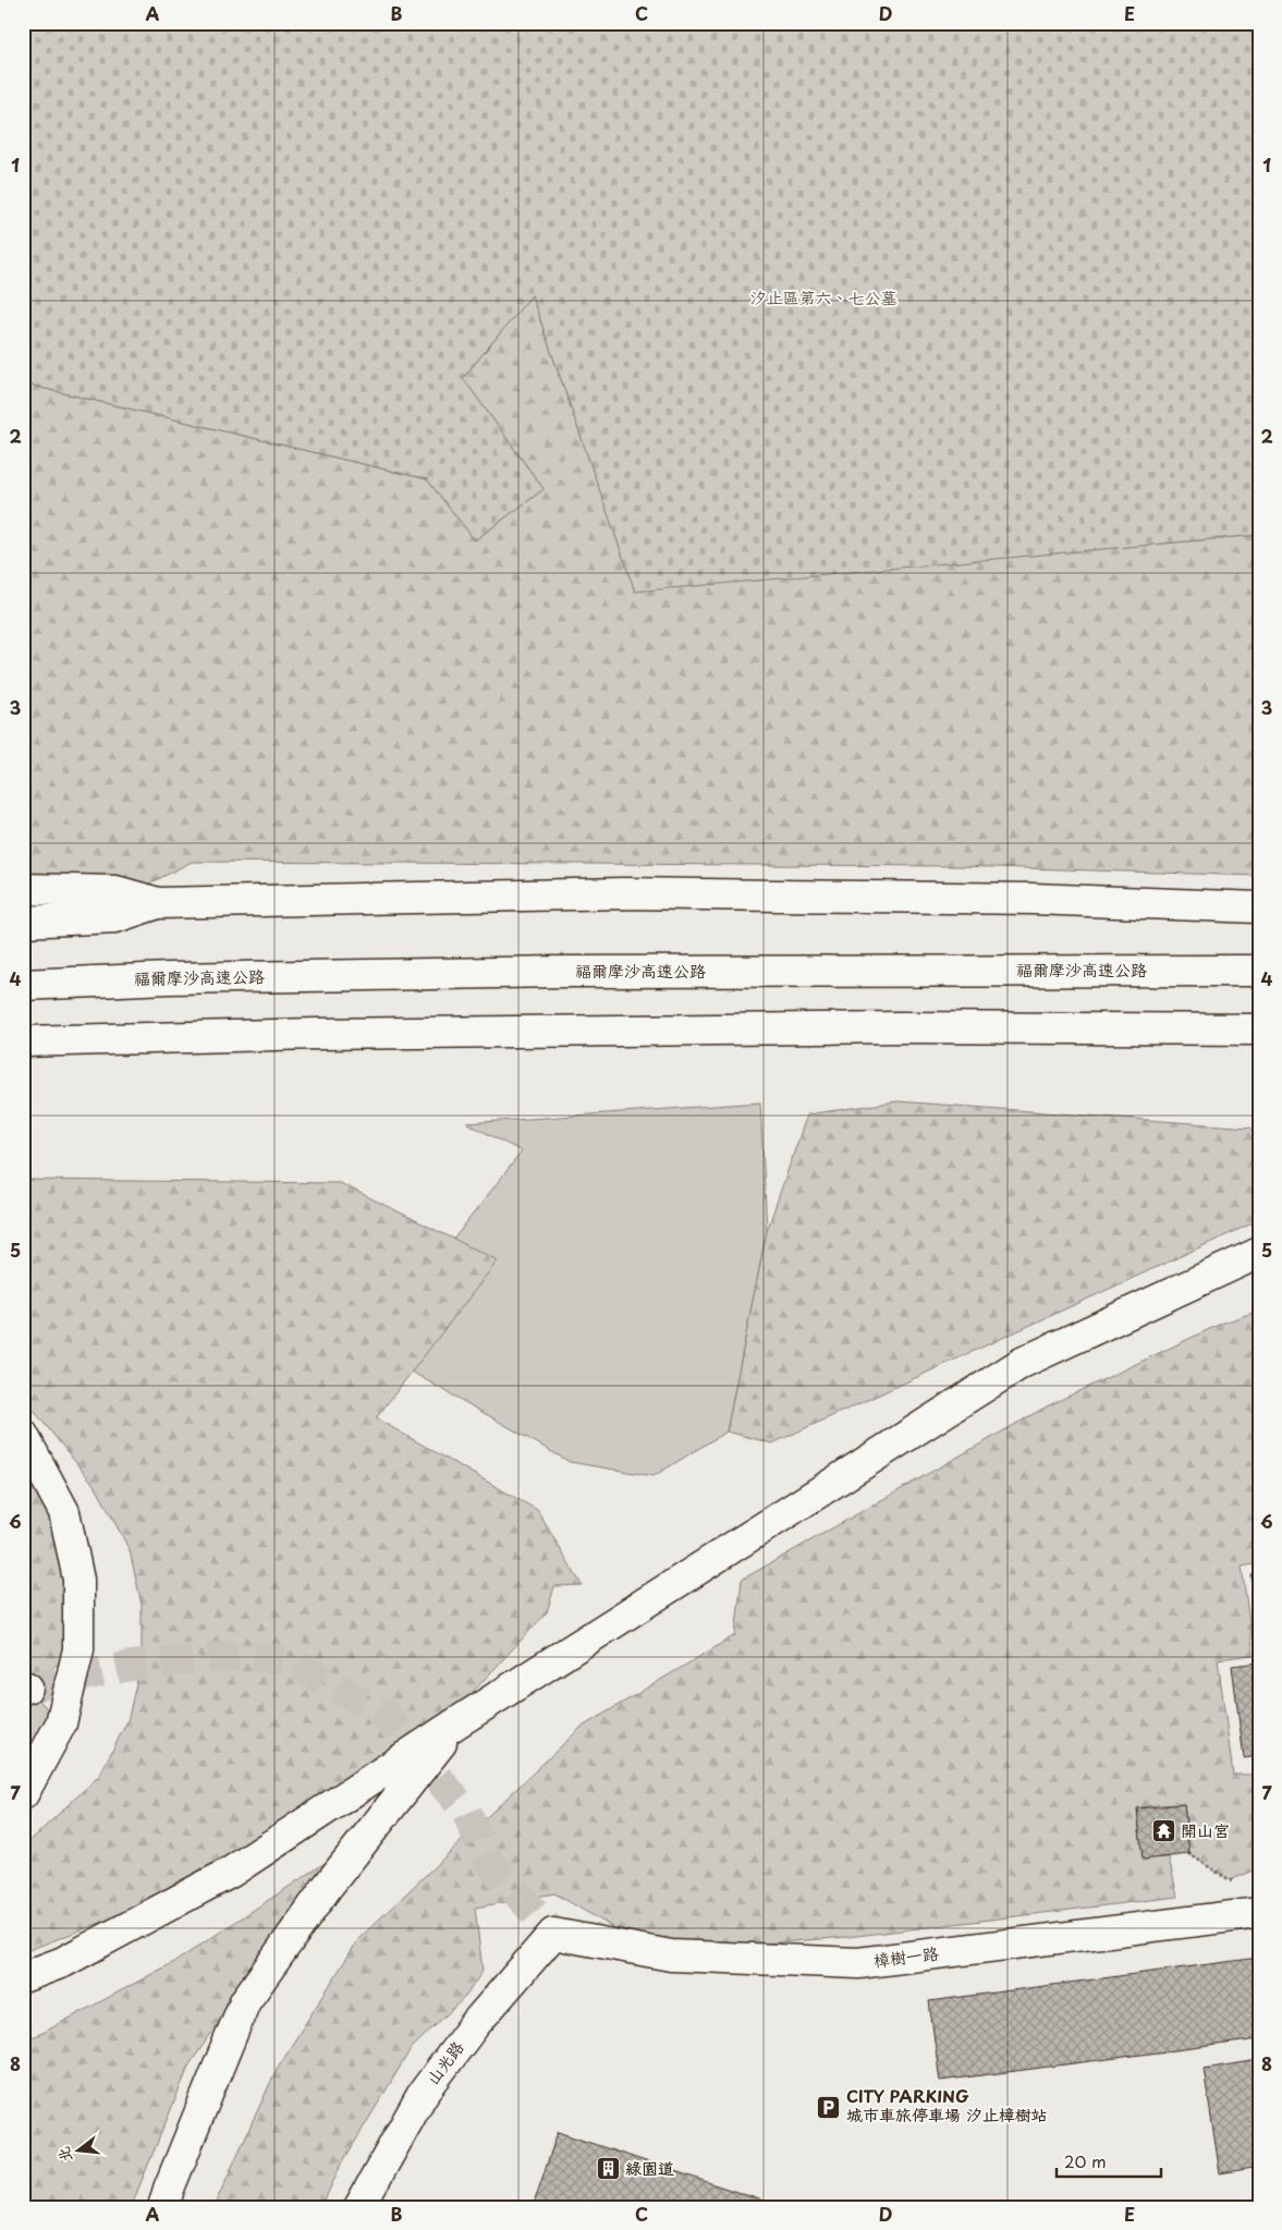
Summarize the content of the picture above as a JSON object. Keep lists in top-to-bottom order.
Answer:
{
  "streets": {
    "main road": ["福爾摩沙高速公路", "樟樹一路", "山光路"]
  },
  "crossings": [
    ["樟樹一路", "山光路"]
  ],
  "parks": ["汐止區第六、七公墓"],
  "places": {
    "temple": ["開山宮"],
    "parking": ["CITY PARKING 城市車旅停車場 汐止樟樹站"],
    "building": ["綠園道"]
  },
  "scale_bar": "20 m",
  "north": "left",
  "grid": {
    "columns": [
      "A",
      "B",
      "C",
      "D",
      "E"
    ],
    "rows": [
      "1",
      "2",
      "3",
      "4",
      "5",
      "6",
      "7",
      "8"
    ]
  }
}
